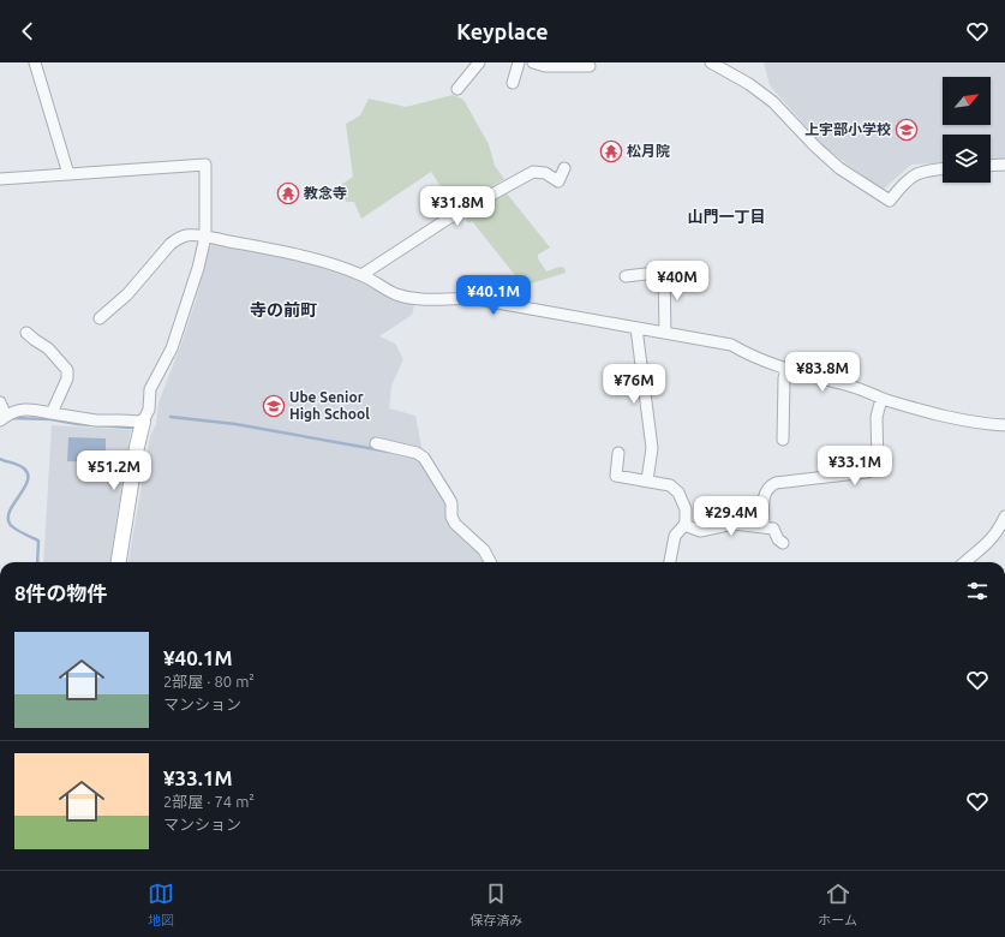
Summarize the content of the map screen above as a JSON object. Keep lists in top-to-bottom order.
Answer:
{
  "districts": ["山門一丁目", "寺の前町"],
  "places": {
    "school or university": ["上宇部小学校", "Ube Senior High School"],
    "temple": ["松月院", "教念寺"]
  },
  "north": "top right",
  "page": {
    "header": "Keyplace",
    "price": [
      "¥31.8M",
      "¥40M",
      "¥40.1M",
      "¥83.8M",
      "¥76M",
      "¥33.1M",
      "¥51.2M",
      "¥29.4M"
    ],
    "heading": "8件の物件",
    "list": [
      {
        "name": "¥40.1M",
        "note": "2部屋 · 80 m² · マンション"
      },
      {
        "name": "¥33.1M",
        "note": "2部屋 · 74 m² · マンション"
      }
    ],
    "tabs": ["地図", "保存済み", "ホーム"]
  }
}
